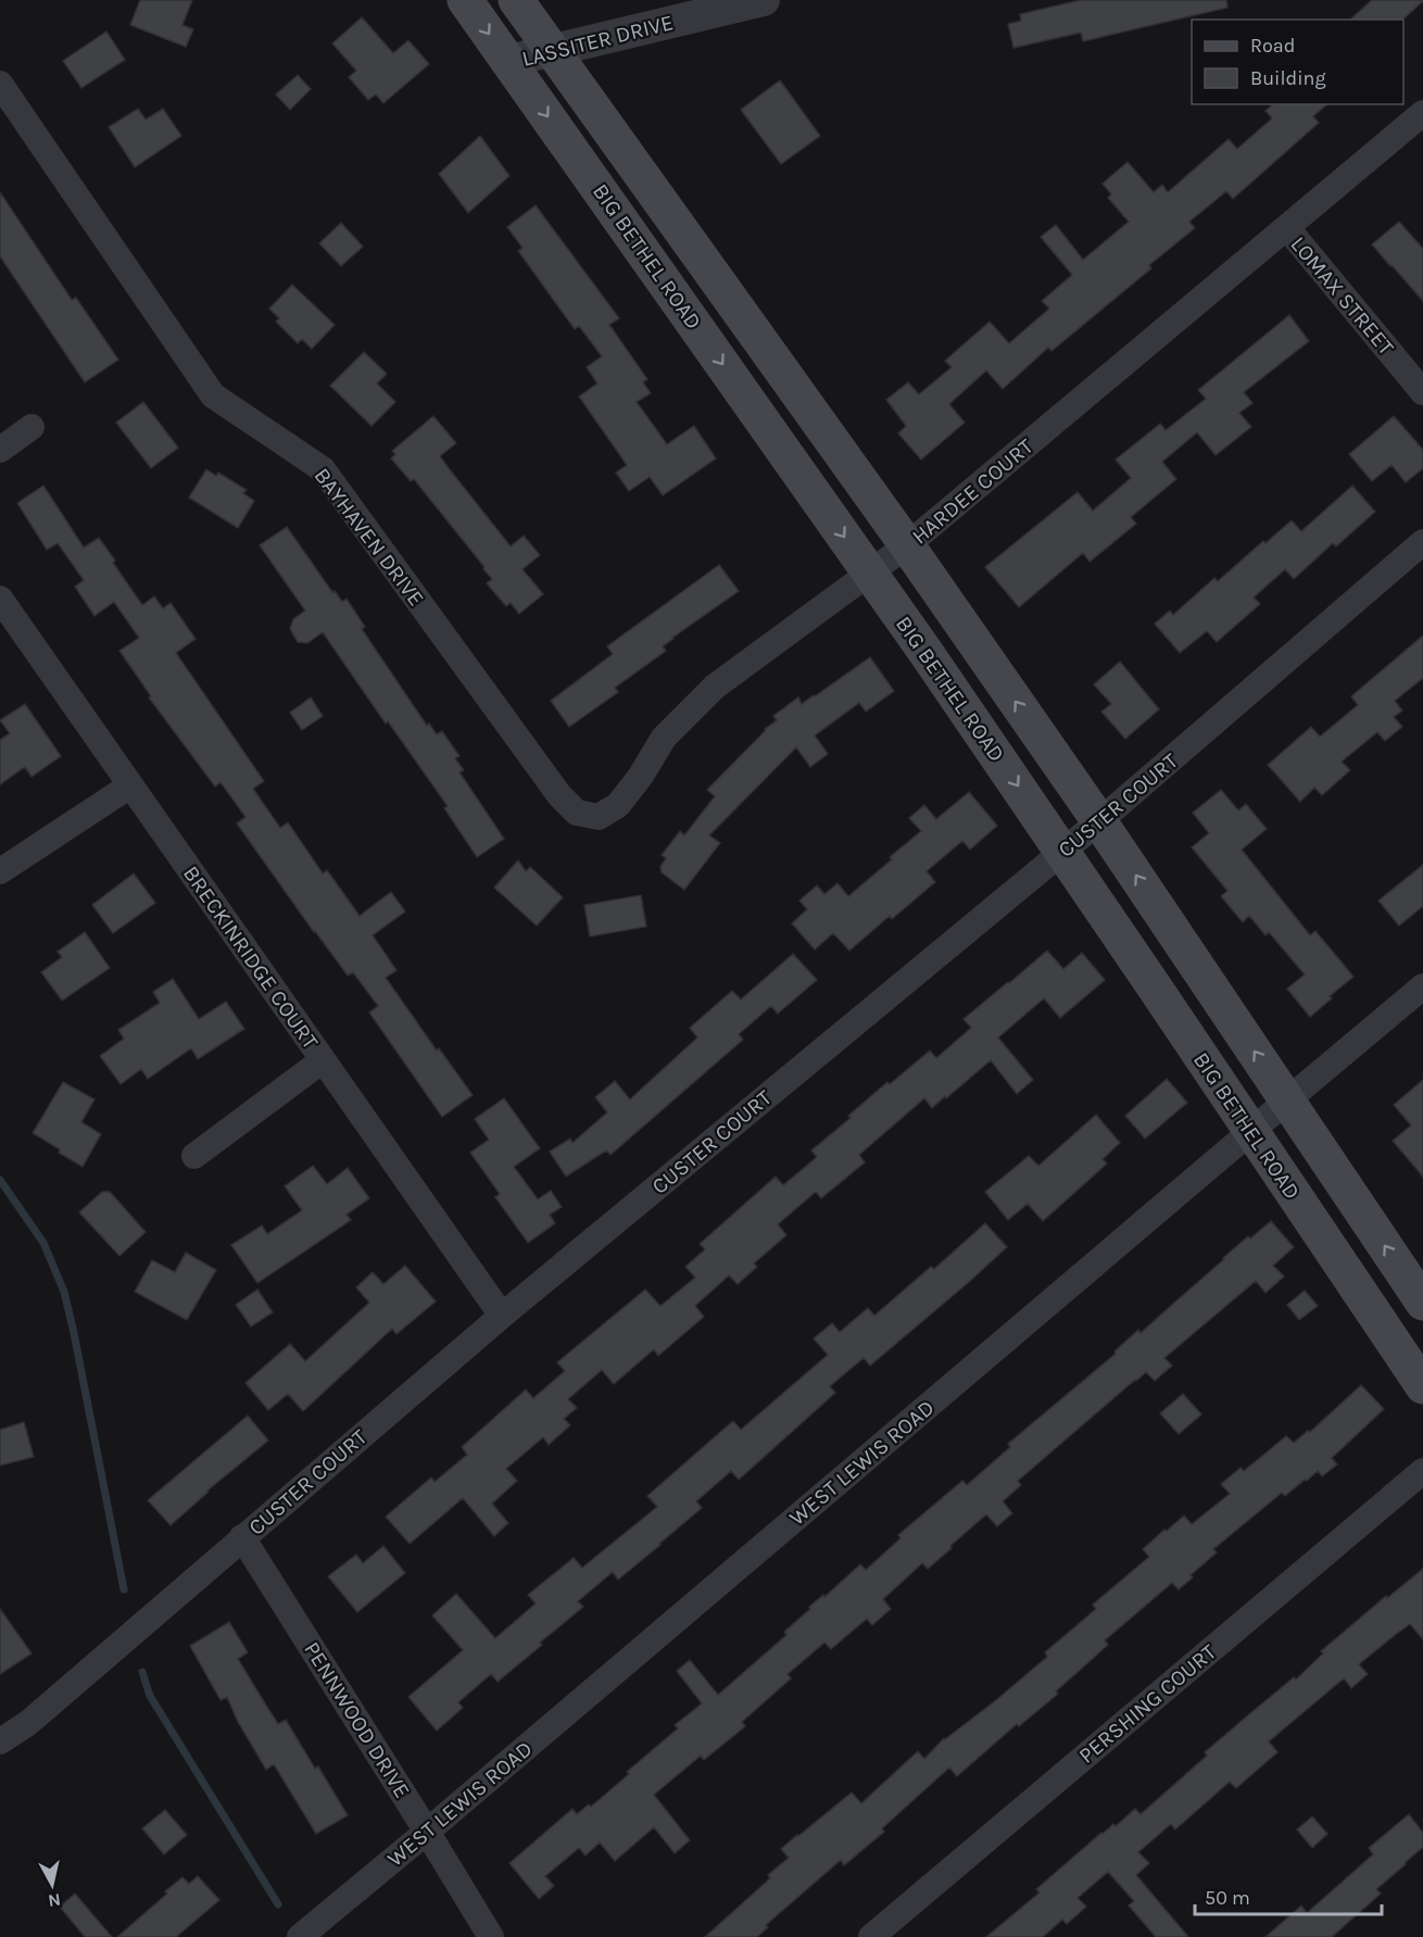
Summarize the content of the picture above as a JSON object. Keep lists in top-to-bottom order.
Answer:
{
  "streets": {
    "main road": ["BIG BETHEL ROAD"],
    "street": [
      "LASSITER DRIVE",
      "LOMAX STREET",
      "HARDEE COURT",
      "BAYHAVEN DRIVE",
      "CUSTER COURT",
      "BRECKINRIDGE COURT",
      "WEST LEWIS ROAD",
      "PERSHING COURT",
      "PENNWOOD DRIVE"
    ]
  },
  "crossings": [
    ["LASSITER DRIVE", "BIG BETHEL ROAD"],
    ["BIG BETHEL ROAD", "HARDEE COURT"],
    ["BIG BETHEL ROAD", "CUSTER COURT"],
    ["BIG BETHEL ROAD", "WEST LEWIS ROAD"],
    ["LOMAX STREET", "HARDEE COURT"],
    ["HARDEE COURT", "BAYHAVEN DRIVE"],
    ["CUSTER COURT", "BRECKINRIDGE COURT"],
    ["CUSTER COURT", "PENNWOOD DRIVE"],
    ["WEST LEWIS ROAD", "PENNWOOD DRIVE"]
  ],
  "legend": ["Road", "Building"],
  "scale_bar": "50 m",
  "north": "bottom"
}
